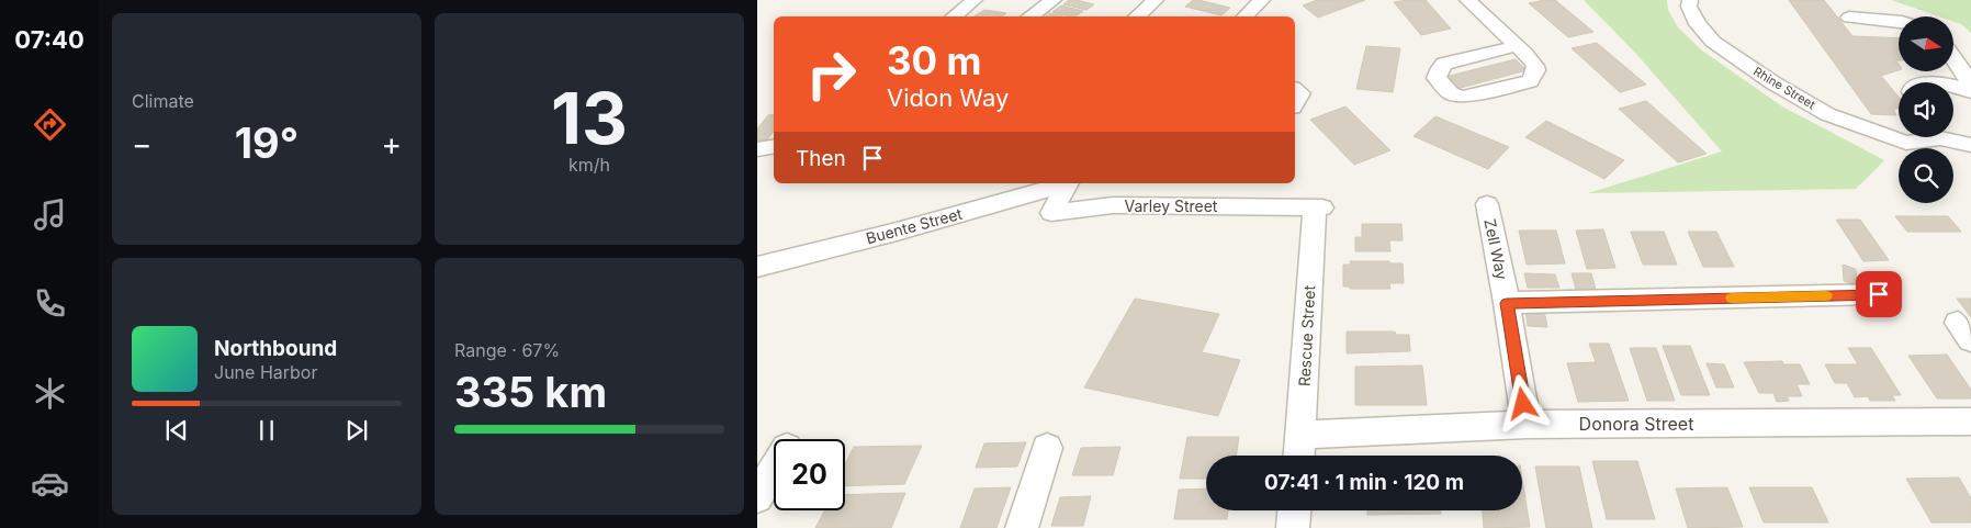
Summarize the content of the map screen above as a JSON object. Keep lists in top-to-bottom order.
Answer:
{
  "streets": {
    "street": [
      "Rhine Street",
      "Varley Street",
      "Buente Street",
      "Zell Way",
      "Rescue Street",
      "Donora Street"
    ]
  },
  "crossings": [
    ["Varley Street", "Rescue Street"],
    ["Zell Way", "Donora Street"],
    ["Rescue Street", "Donora Street"]
  ],
  "north": "right",
  "page": {
    "tabs": "07:40",
    "tile": [
      "Climate",
      ["13", "km/h"],
      ["Range · 67%", "335 km"]
    ],
    "turn": ["30 m", "Vidon Way"],
    "heat": ["−", "19°", "+"],
    "then": "Then",
    "song": ["Northbound", "June Harbor"],
    "limit": "20",
    "trip": "07:41 · 1 min · 120 m"
  }
}
